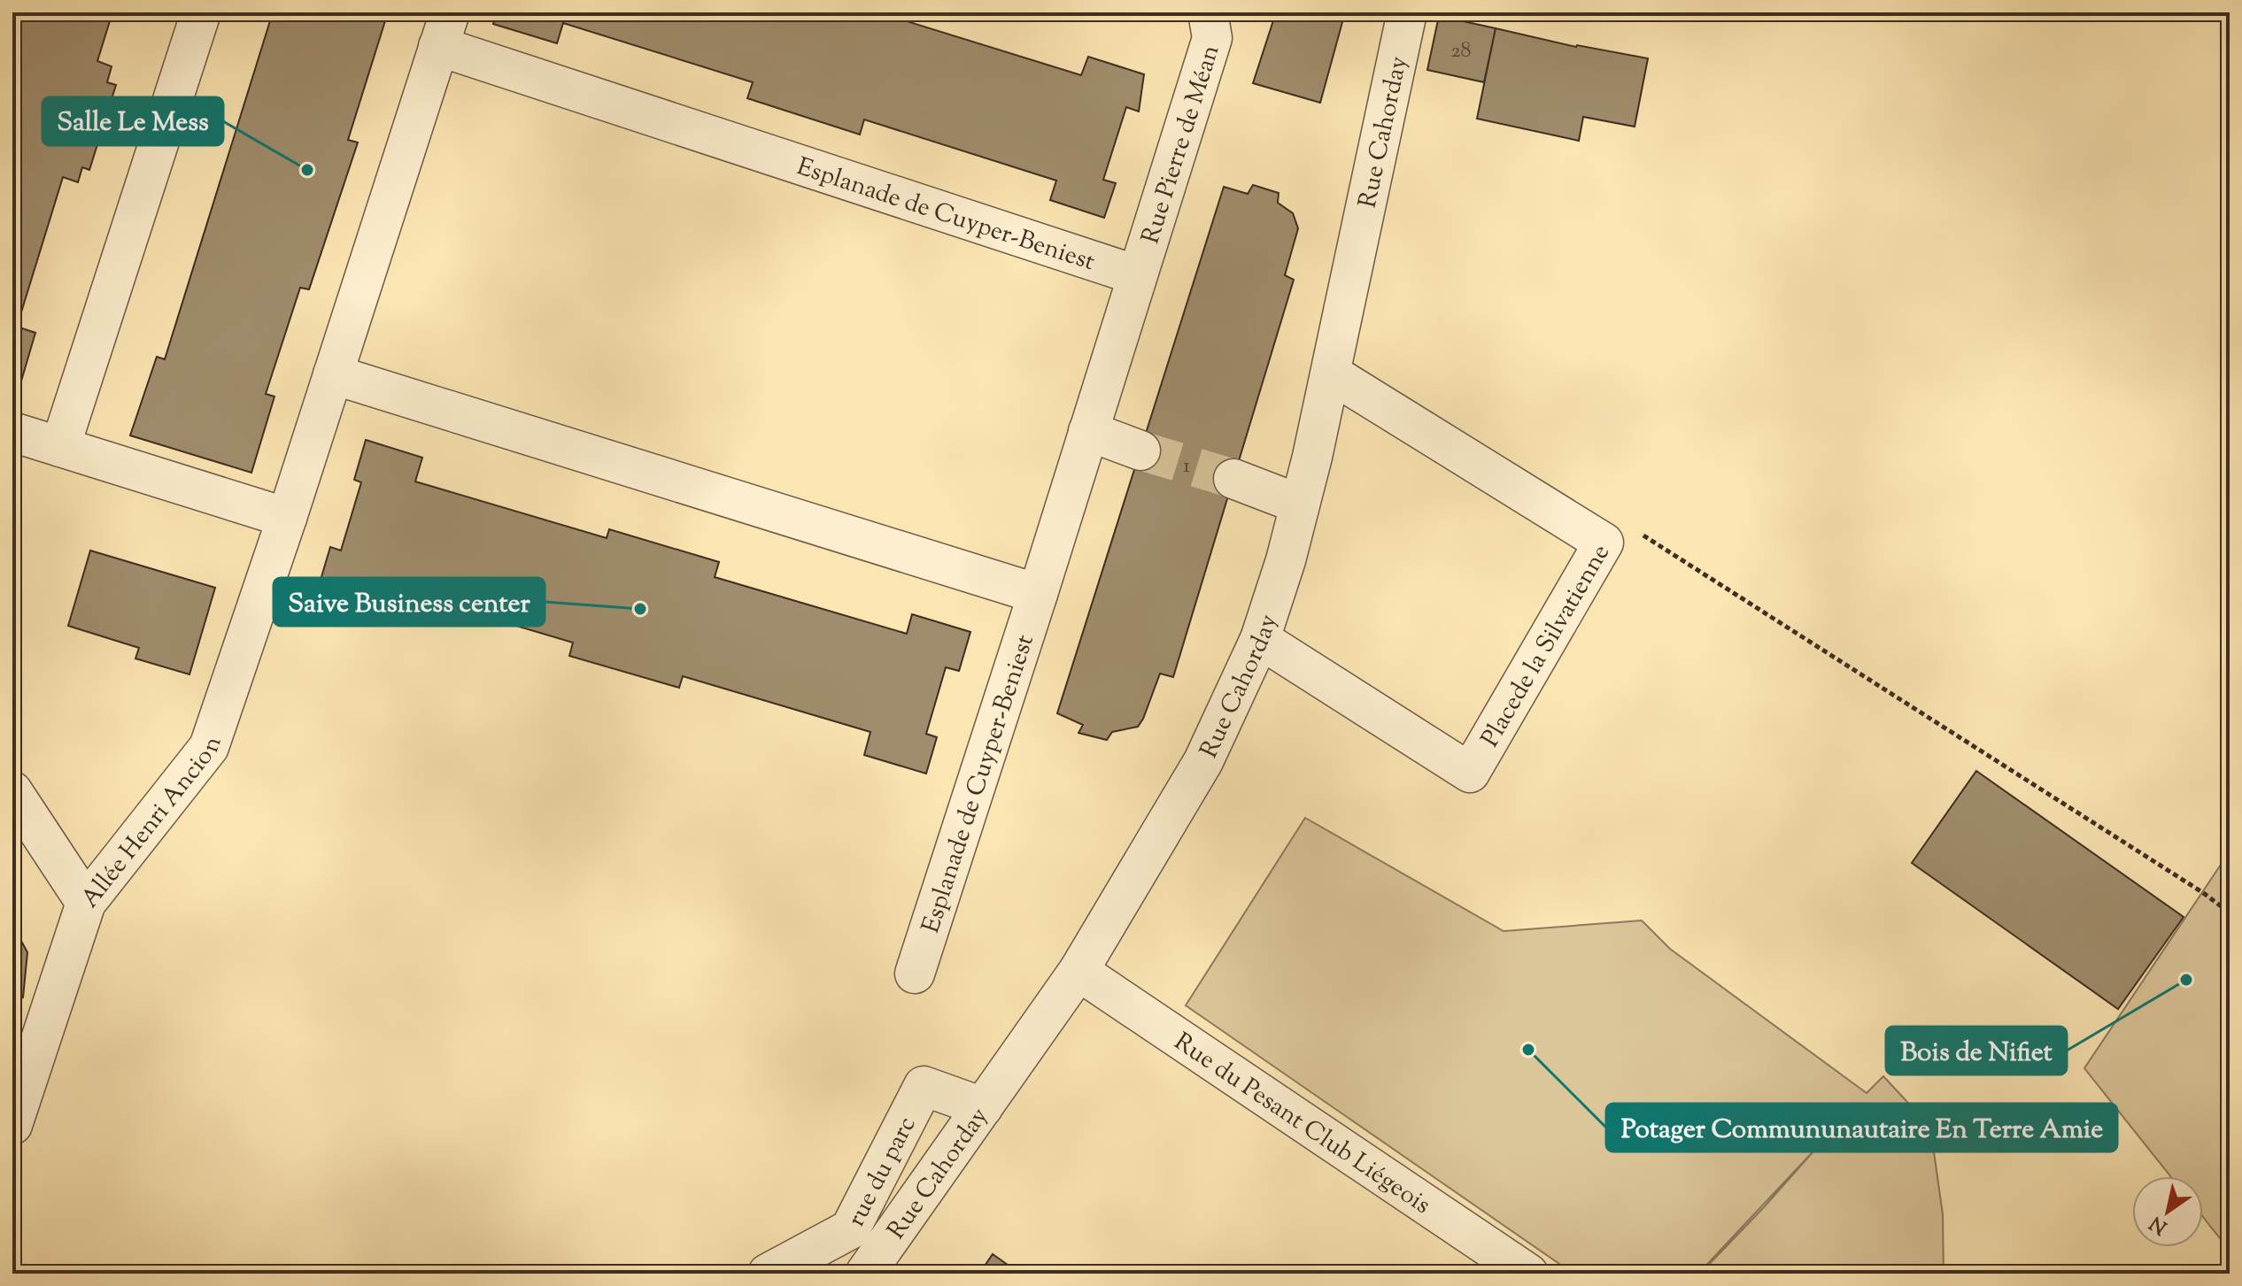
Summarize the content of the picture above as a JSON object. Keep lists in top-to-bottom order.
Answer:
{
  "streets": {
    "street": [
      "Rue Cahorday",
      "Rue Pierre de Méan",
      "Esplanade de Cuyper-Beniest",
      "Placede la Silvatienne",
      "Allée Henri Ancion",
      "Rue du Pesant Club Liégeois",
      "rue du parc"
    ]
  },
  "crossings": [
    ["Rue Cahorday", "Placede la Silvatienne"],
    ["Rue Cahorday", "Rue du Pesant Club Liégeois"],
    ["Rue Cahorday", "rue du parc"],
    ["Rue Pierre de Méan", "Esplanade de Cuyper-Beniest"],
    ["Esplanade de Cuyper-Beniest", "Allée Henri Ancion"]
  ],
  "places": [
    "Salle Le Mess",
    "Saive Business center",
    "Bois de Nifiet",
    "Potager Commununautaire En Terre Amie"
  ],
  "house_numbers": ["28", "1"],
  "north": "bottom left"
}
